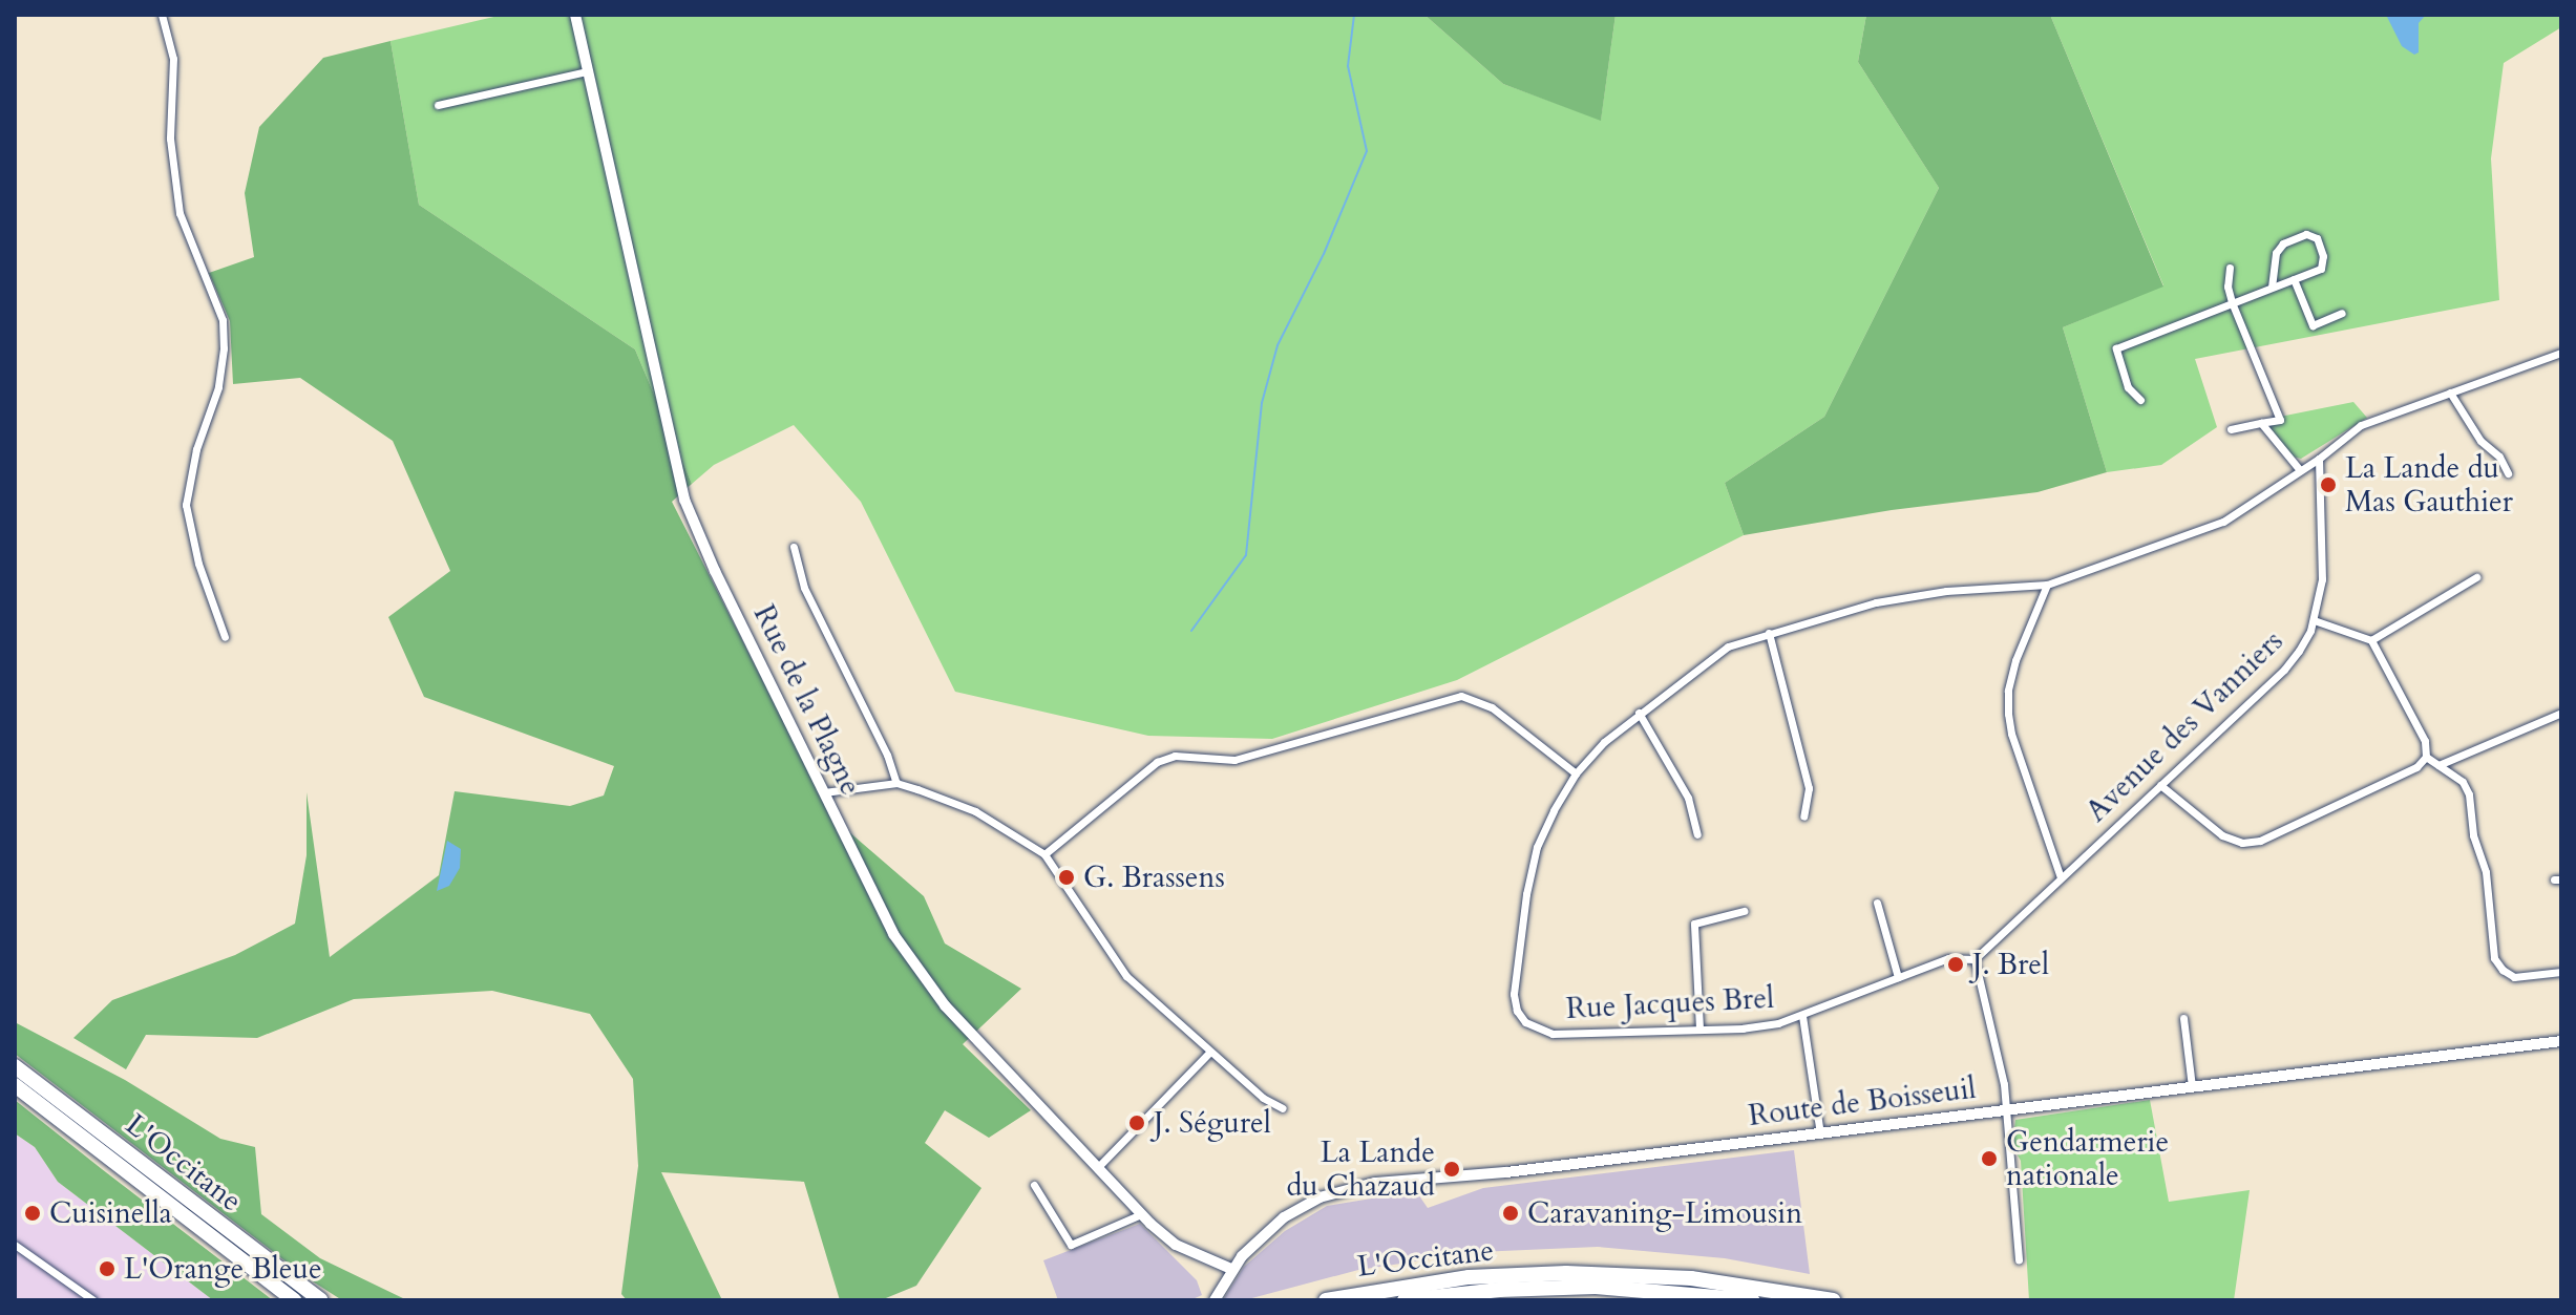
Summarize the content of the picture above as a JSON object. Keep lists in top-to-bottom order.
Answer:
{
  "streets": {
    "highway": ["L'Occitane"],
    "street": [
      "Rue de la Plagne",
      "Avenue des Vanniers",
      "Rue Jacques Brel",
      "Route de Boisseuil"
    ]
  },
  "crossings": [
    ["Rue de la Plagne", "Route de Boisseuil"],
    ["Avenue des Vanniers", "Rue Jacques Brel"]
  ],
  "places": [
    "La Lande du Mas Gauthier",
    "G. Brassens",
    "J. Brel",
    "J. Ségurel",
    "Gendarmerie nationale",
    "La Lande du Chazaud",
    "Cuisinella",
    "Caravaning-Limousin",
    "L'Orange Bleue"
  ]
}
